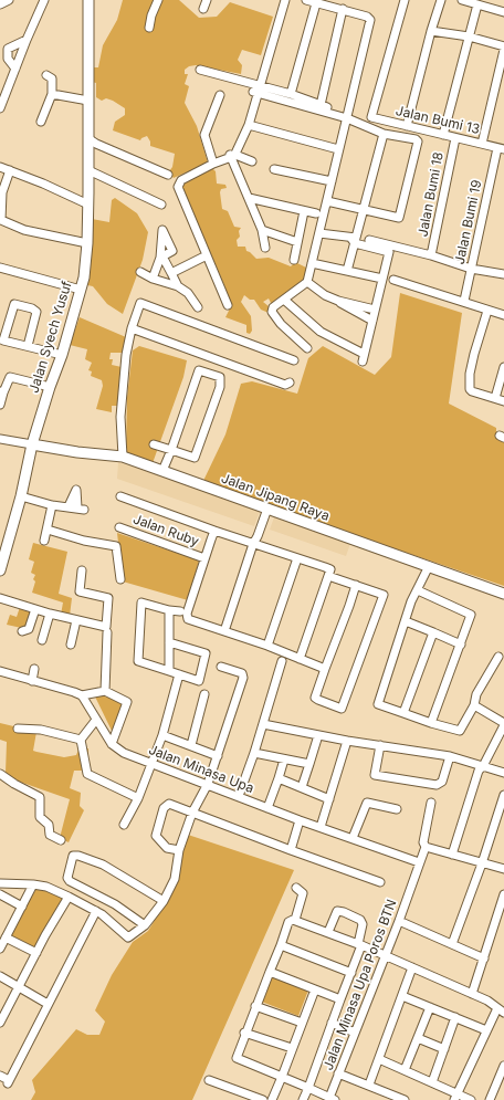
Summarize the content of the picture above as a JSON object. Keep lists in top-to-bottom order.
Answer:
{
  "streets": {
    "main road": ["Jalan Syech Yusuf", "Jalan Jipang Raya"],
    "street": [
      "Jalan Bumi 13",
      "Jalan Bumi 18",
      "Jalan Bumi 19",
      "Jalan Ruby",
      "Jalan Minasa Upa",
      "Jalan Minasa Upa Poros BTN"
    ]
  },
  "crossings": [
    ["Jalan Bumi 13", "Jalan Bumi 18"],
    ["Jalan Bumi 13", "Jalan Bumi 19"],
    ["Jalan Syech Yusuf", "Jalan Jipang Raya"],
    ["Jalan Minasa Upa", "Jalan Minasa Upa Poros BTN"]
  ]
}
